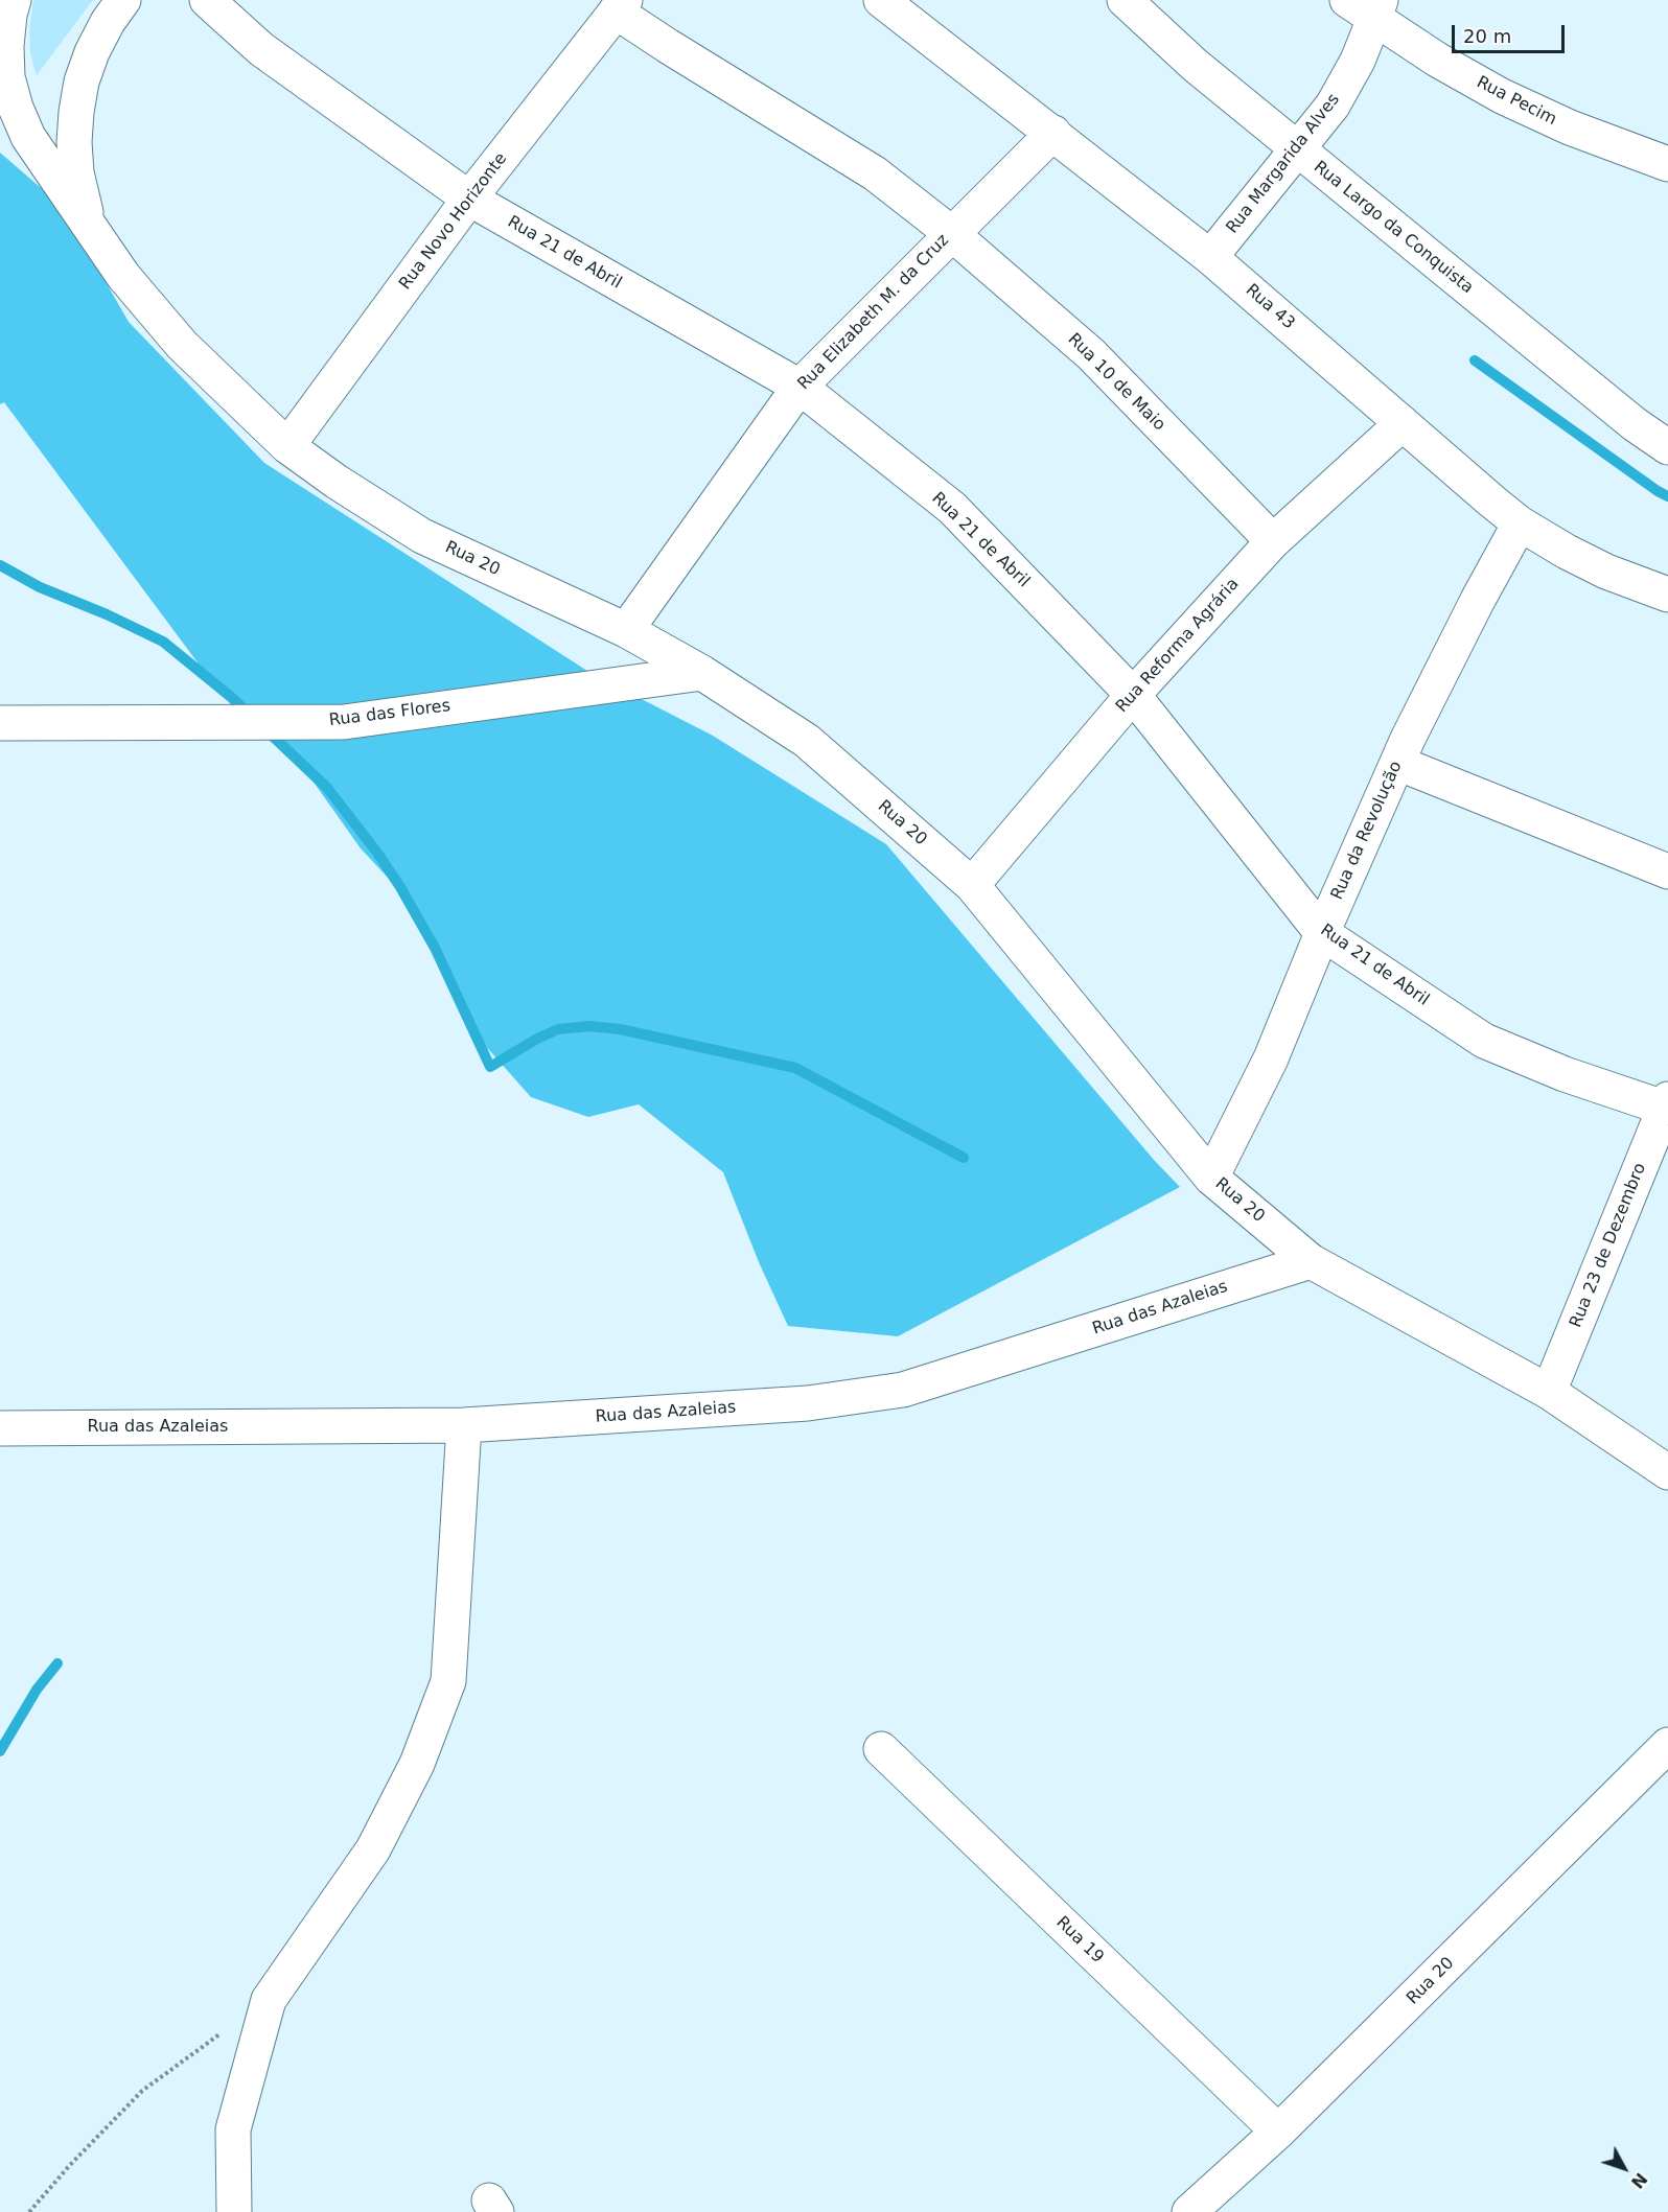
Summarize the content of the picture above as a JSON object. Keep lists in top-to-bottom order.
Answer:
{
  "streets": {
    "street": [
      "Rua Pecim",
      "Rua Margarida Alves",
      "Rua Novo Horizonte",
      "Rua Largo da Conquista",
      "Rua 21 de Abril",
      "Rua 43",
      "Rua Elizabeth M. da Cruz",
      "Rua 10 de Maio",
      "Rua 20",
      "Rua Reforma Agrária",
      "Rua das Flores",
      "Rua da Revolução",
      "Rua 23 de Dezembro",
      "Rua das Azaleias",
      "Rua 19"
    ]
  },
  "crossings": [
    ["Rua Pecim", "Rua Margarida Alves"],
    ["Rua Margarida Alves", "Rua Largo da Conquista"],
    ["Rua Margarida Alves", "Rua 43"],
    ["Rua Novo Horizonte", "Rua 21 de Abril"],
    ["Rua Novo Horizonte", "Rua 10 de Maio"],
    ["Rua Novo Horizonte", "Rua 20"],
    ["Rua 21 de Abril", "Rua Elizabeth M. da Cruz"],
    ["Rua 21 de Abril", "Rua Reforma Agrária"],
    ["Rua 21 de Abril", "Rua da Revolução"],
    ["Rua 21 de Abril", "Rua 23 de Dezembro"],
    ["Rua 43", "Rua Elizabeth M. da Cruz"],
    ["Rua 43", "Rua Reforma Agrária"],
    ["Rua 43", "Rua da Revolução"],
    ["Rua Elizabeth M. da Cruz", "Rua 10 de Maio"],
    ["Rua Elizabeth M. da Cruz", "Rua 20"],
    ["Rua 10 de Maio", "Rua Reforma Agrária"],
    ["Rua 20", "Rua Reforma Agrária"],
    ["Rua 20", "Rua das Flores"],
    ["Rua 20", "Rua da Revolução"],
    ["Rua 20", "Rua 23 de Dezembro"],
    ["Rua 20", "Rua das Azaleias"],
    ["Rua 20", "Rua 19"]
  ],
  "scale_bar": "20 m",
  "north": "bottom right"
}
